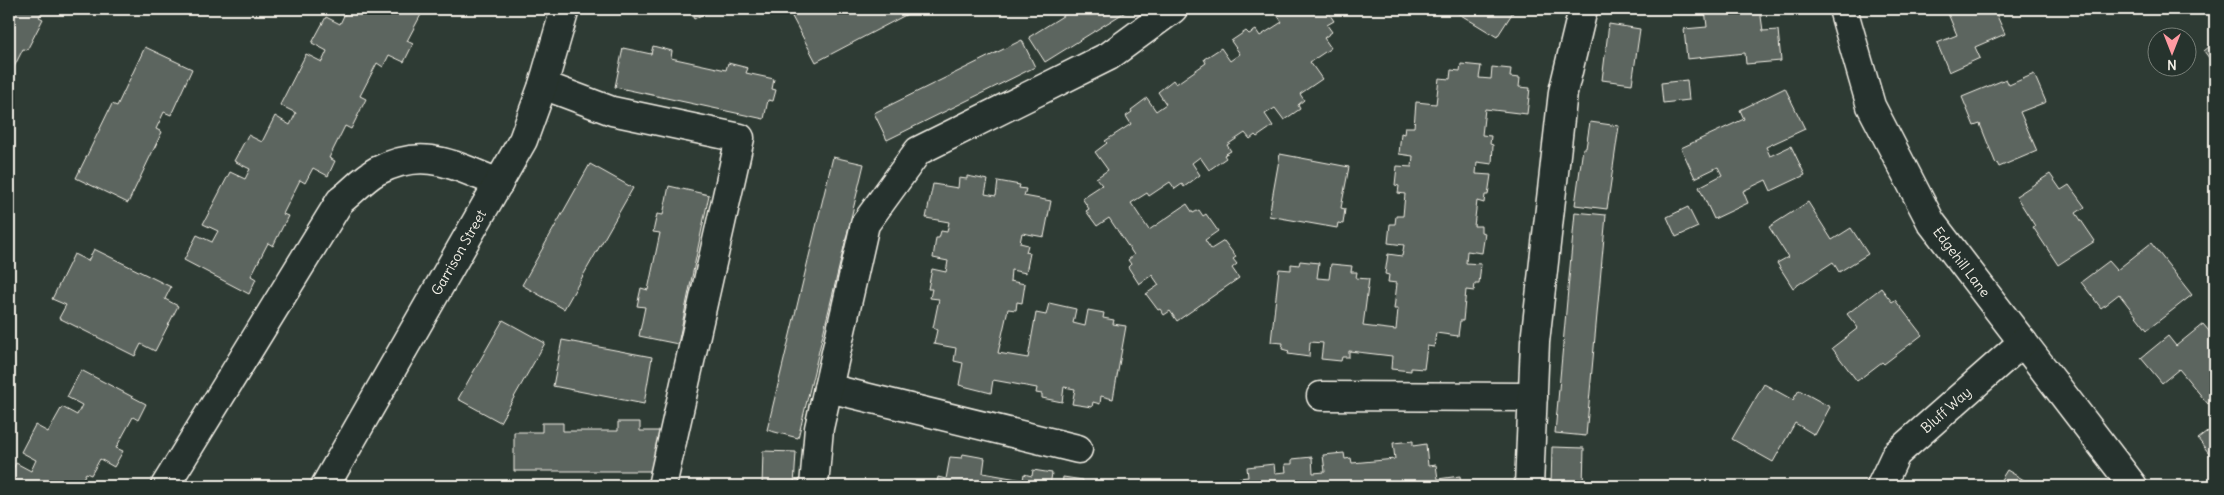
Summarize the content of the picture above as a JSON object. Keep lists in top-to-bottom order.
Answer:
{
  "streets": {
    "street": ["Garrison Street", "Edgehill Lane", "Bluff Way"]
  },
  "crossings": [
    ["Edgehill Lane", "Bluff Way"]
  ],
  "north": "bottom"
}
